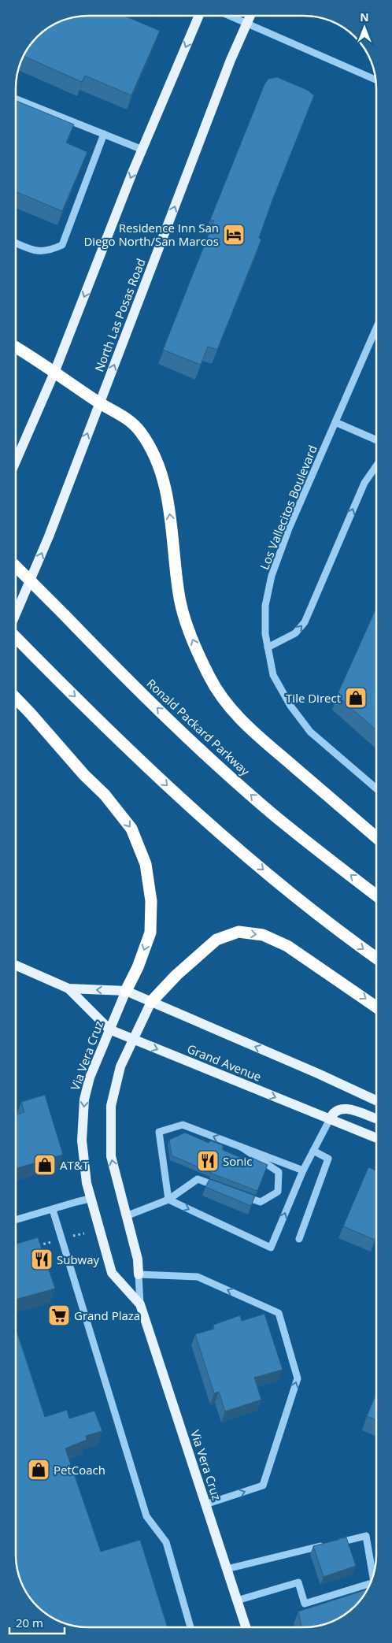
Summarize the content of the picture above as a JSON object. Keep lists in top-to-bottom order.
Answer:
{
  "streets": {
    "highway": ["Ronald Packard Parkway"],
    "main road": ["North Las Posas Road", "Via Vera Cruz", "Grand Avenue"],
    "street": ["Los Vallecitos Boulevard"]
  },
  "crossings": [
    ["Via Vera Cruz", "Grand Avenue"]
  ],
  "places": {
    "hotel": ["Residence Inn San Diego North/San Marcos"],
    "shop": ["Tile Direct", "AT&T", "PetCoach"],
    "restaurant": ["Sonic", "Subway"],
    "supermarket": ["Grand Plaza"]
  },
  "scale_bar": "20 m",
  "north": "top"
}
